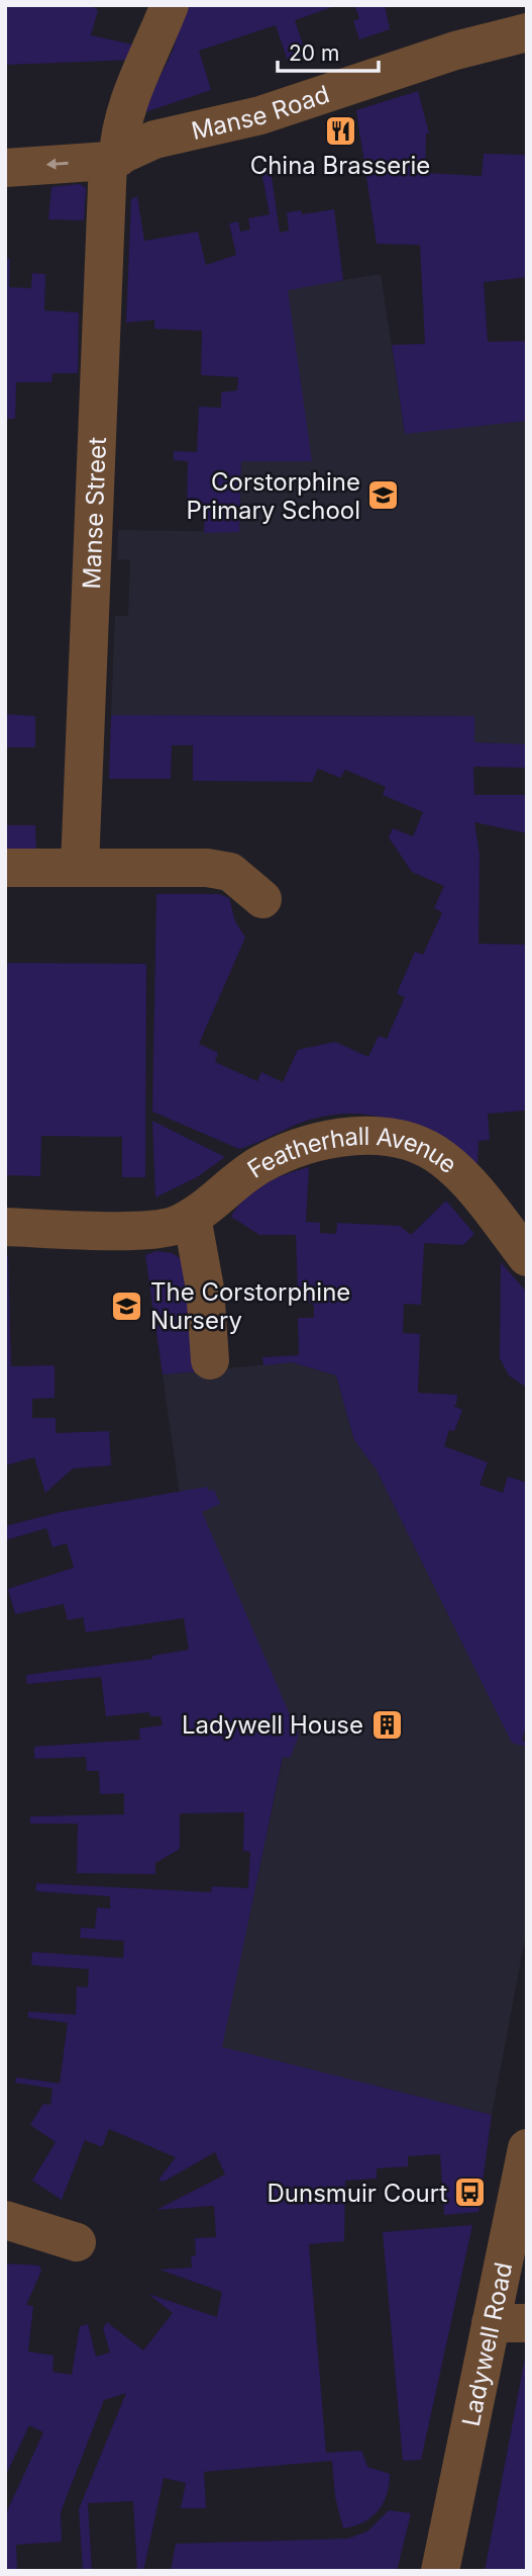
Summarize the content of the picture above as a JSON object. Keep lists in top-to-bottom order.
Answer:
{
  "streets": {
    "street": [
      "Manse Road",
      "Manse Street",
      "Featherhall Avenue",
      "Ladywell Road"
    ]
  },
  "crossings": [
    ["Manse Road", "Manse Street"]
  ],
  "places": {
    "restaurant": ["China Brasserie"],
    "school or university": ["Corstorphine Primary School", "The Corstorphine Nursery"],
    "building": ["Ladywell House"],
    "bus stop": ["Dunsmuir Court"]
  },
  "scale_bar": "20 m"
}
